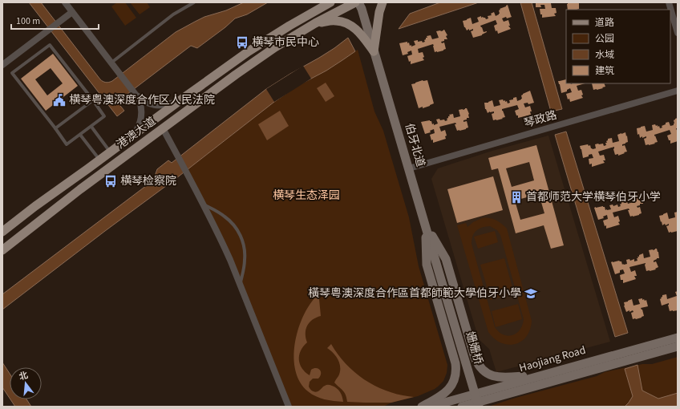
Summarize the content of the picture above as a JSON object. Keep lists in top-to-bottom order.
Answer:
{
  "streets": {
    "main road": [
      "港澳大道",
      "伯牙北道",
      "姗姗桥",
      "Haojiang Road"
    ],
    "street": ["琴政路"]
  },
  "crossings": [
    ["琴政路", "伯牙北道"],
    ["伯牙北道", "姗姗桥"]
  ],
  "parks": ["横琴生态泽园"],
  "places": {
    "bus stop": ["横琴市民中心", "横琴检察院"],
    "public building": ["横琴粤澳深度合作区人民法院"],
    "building": ["首都师范大学横琴伯牙小学"],
    "school or university": ["橫琴粵澳深度合作區首都師範大學伯牙小學"]
  },
  "legend": [
    "道路",
    "公园",
    "水域",
    "建筑"
  ],
  "scale_bar": "100 m",
  "north": "top"
}
